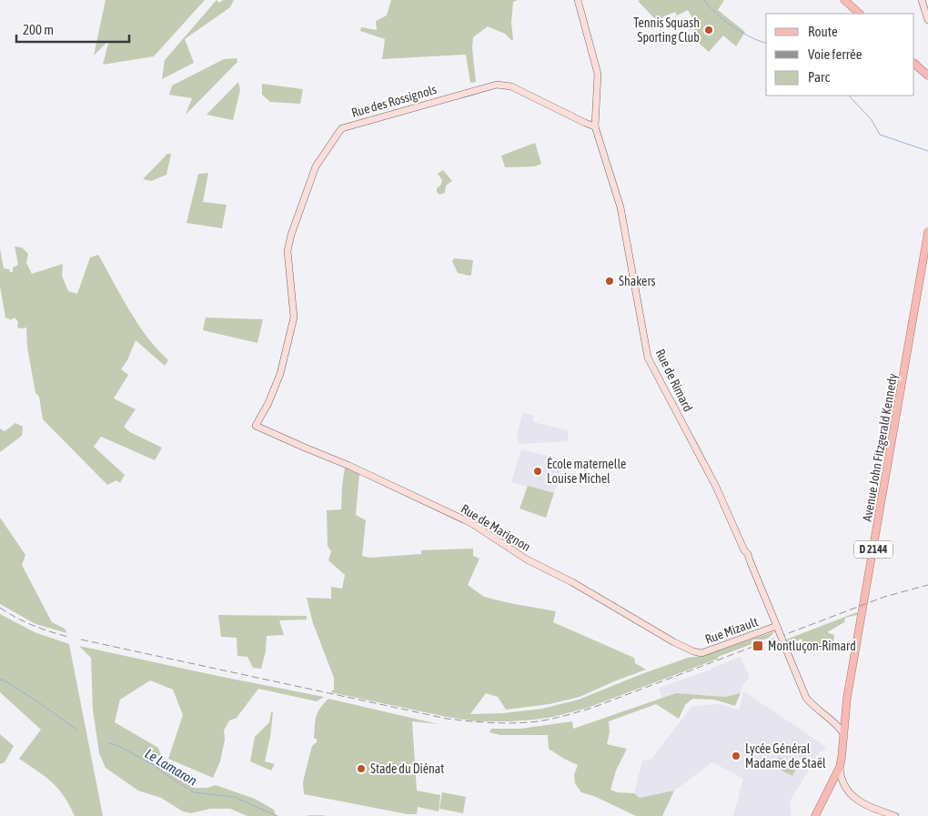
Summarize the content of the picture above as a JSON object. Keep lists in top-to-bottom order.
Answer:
{
  "streets": {
    "main road": ["Avenue John Fitzgerald Kennedy", "D 2144"],
    "street": [
      "Rue des Rossignols",
      "Rue de Rimard",
      "Rue de Marignon",
      "Rue Mizault"
    ]
  },
  "crossings": [
    ["Rue des Rossignols", "Rue de Rimard"],
    ["Rue des Rossignols", "Rue de Marignon"],
    ["Rue de Rimard", "Avenue John Fitzgerald Kennedy"],
    ["Rue de Rimard", "Rue Mizault"],
    ["Avenue John Fitzgerald Kennedy", "D 2144"],
    ["Rue de Marignon", "Rue Mizault"]
  ],
  "water": ["Le Lamaron"],
  "places": {
    "other": [
      "Tennis Squash Sporting Club",
      "Shakers",
      "École maternelle Louise Michel",
      "Lycée Général Madame de Staël",
      "Stade du Diénat"
    ],
    "transit": ["Montluçon-Rimard"]
  },
  "legend": ["Route", "Voie ferrée", "Parc"],
  "scale_bar": "200 m"
}
